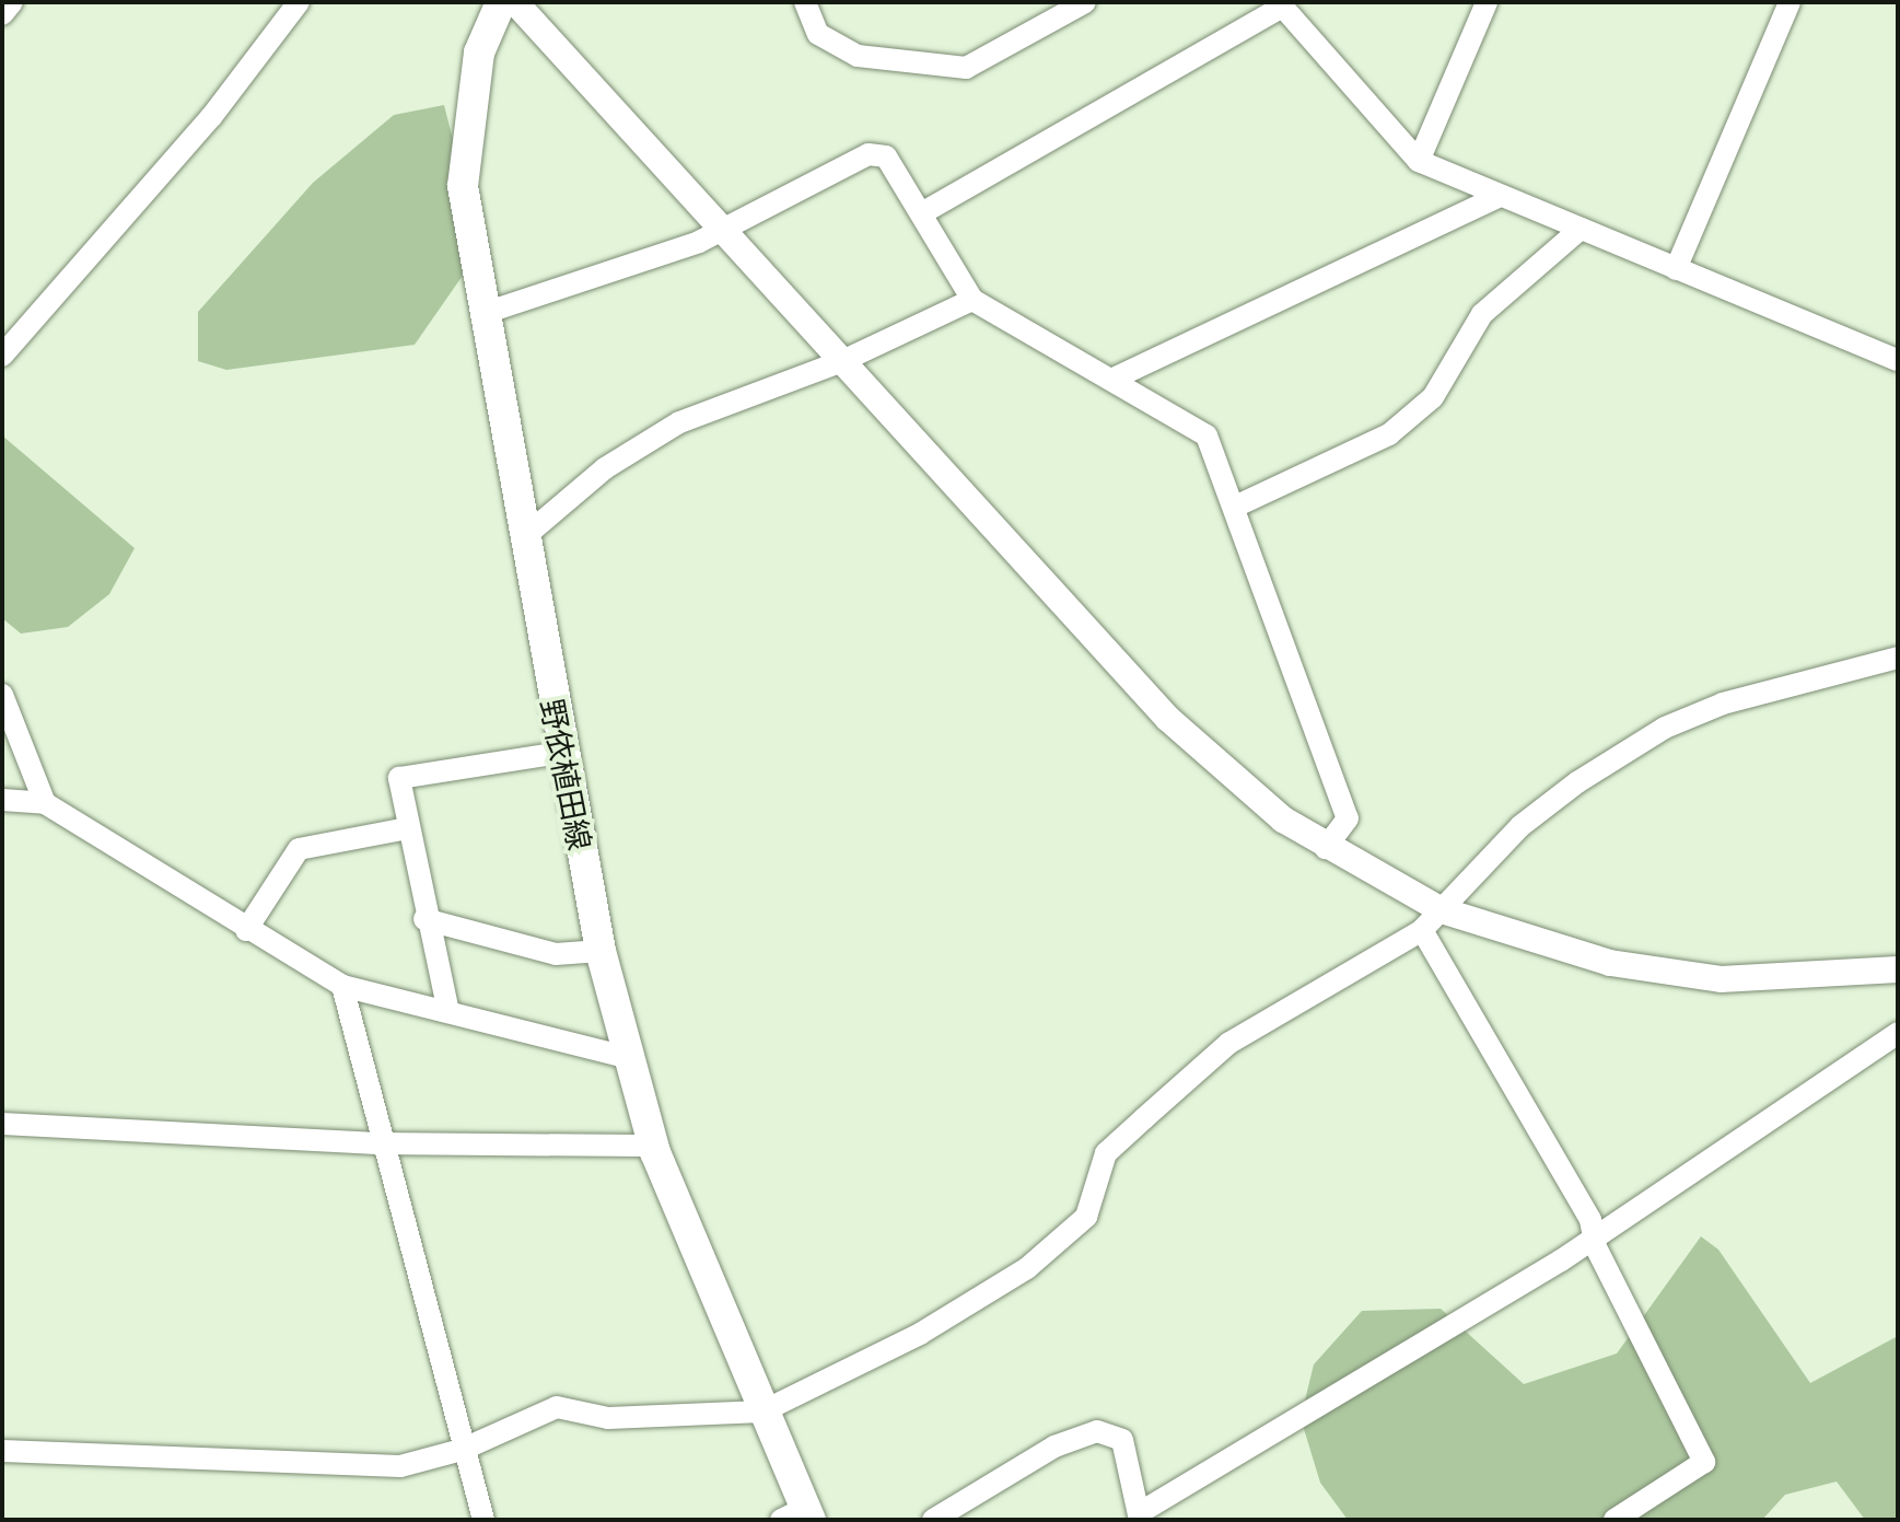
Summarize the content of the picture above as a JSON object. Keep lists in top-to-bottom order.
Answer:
{
  "streets": {
    "main road": ["野依植田線"]
  }
}
